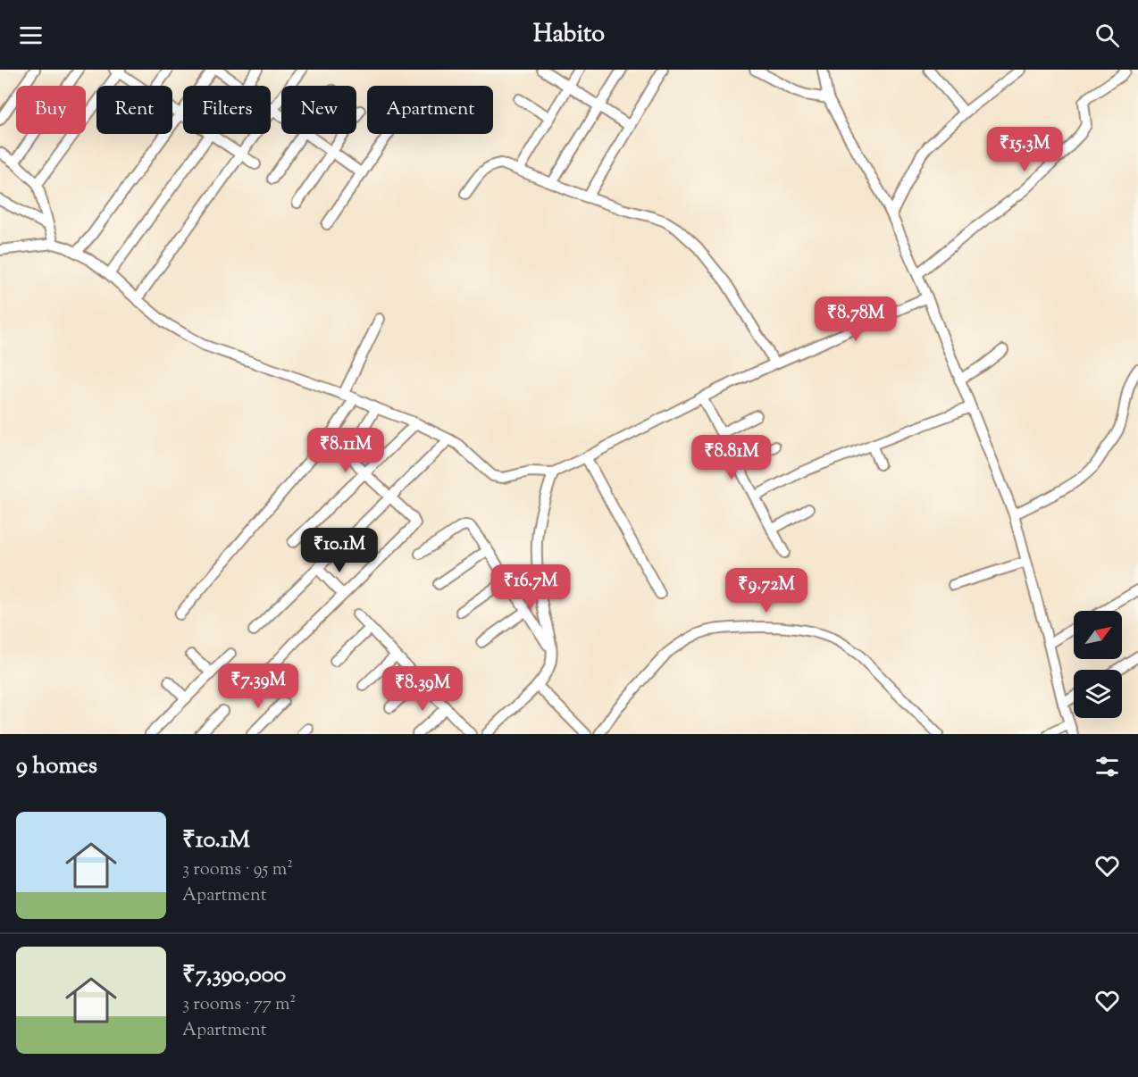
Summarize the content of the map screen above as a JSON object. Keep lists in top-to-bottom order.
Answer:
{
  "north": "top right",
  "page": {
    "header": "Habito",
    "chip": [
      "Buy",
      "Rent",
      "Filters",
      "New",
      "Apartment"
    ],
    "price": [
      "₹15.3M",
      "₹8.78M",
      "₹8.11M",
      "₹8.81M",
      "₹10.1M",
      "₹16.7M",
      "₹9.72M",
      "₹7.39M",
      "₹8.39M"
    ],
    "heading": "9 homes",
    "list": [
      {
        "name": "₹10.1M",
        "note": "3 rooms · 95 m² · Apartment"
      },
      {
        "name": "₹7,390,000",
        "note": "3 rooms · 77 m² · Apartment"
      }
    ]
  }
}
